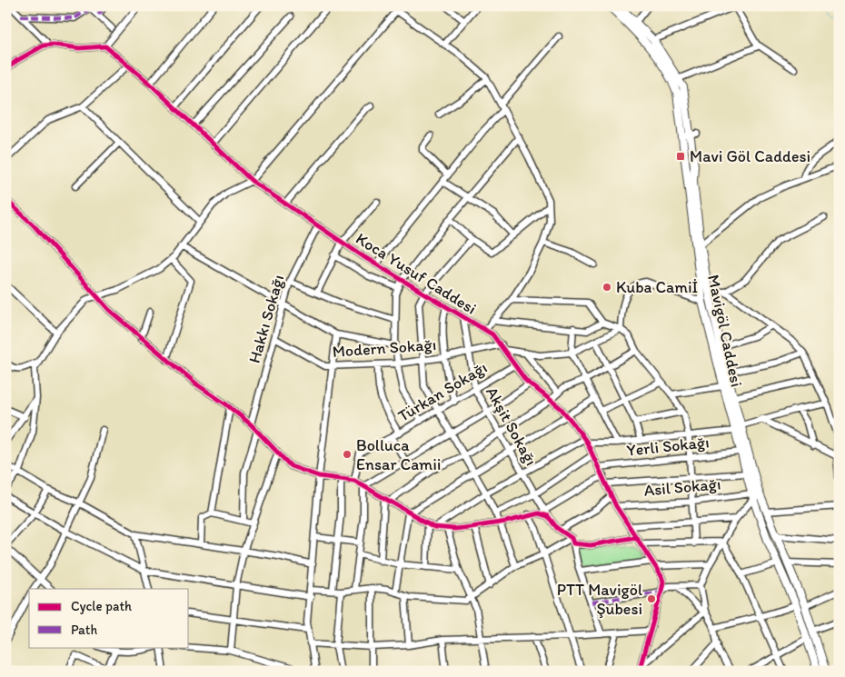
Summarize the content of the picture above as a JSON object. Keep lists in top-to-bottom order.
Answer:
{
  "streets": {
    "main road": ["Mavigöl Caddesi"],
    "street": [
      "Koca Yusuf Caddesi",
      "Hakkı Sokağı",
      "Modern Sokağı",
      "Türkan Sokağı",
      "Akşit Sokağı",
      "Yerli Sokağı",
      "Asil Sokağı"
    ]
  },
  "crossings": [
    ["Koca Yusuf Caddesi", "Hakkı Sokağı"],
    ["Koca Yusuf Caddesi", "Modern Sokağı"],
    ["Koca Yusuf Caddesi", "Türkan Sokağı"],
    ["Koca Yusuf Caddesi", "Akşit Sokağı"],
    ["Koca Yusuf Caddesi", "Yerli Sokağı"],
    ["Koca Yusuf Caddesi", "Asil Sokağı"],
    ["Hakkı Sokağı", "Modern Sokağı"],
    ["Mavigöl Caddesi", "Yerli Sokağı"],
    ["Mavigöl Caddesi", "Asil Sokağı"],
    ["Modern Sokağı", "Akşit Sokağı"],
    ["Türkan Sokağı", "Akşit Sokağı"]
  ],
  "places": {
    "transit": ["Mavi Göl Caddesi"],
    "other": ["Kuba Camiİ", "Bolluca Ensar Camii", "PTT Mavigöl Şubesi"]
  },
  "legend": ["Cycle path", "Path"]
}
